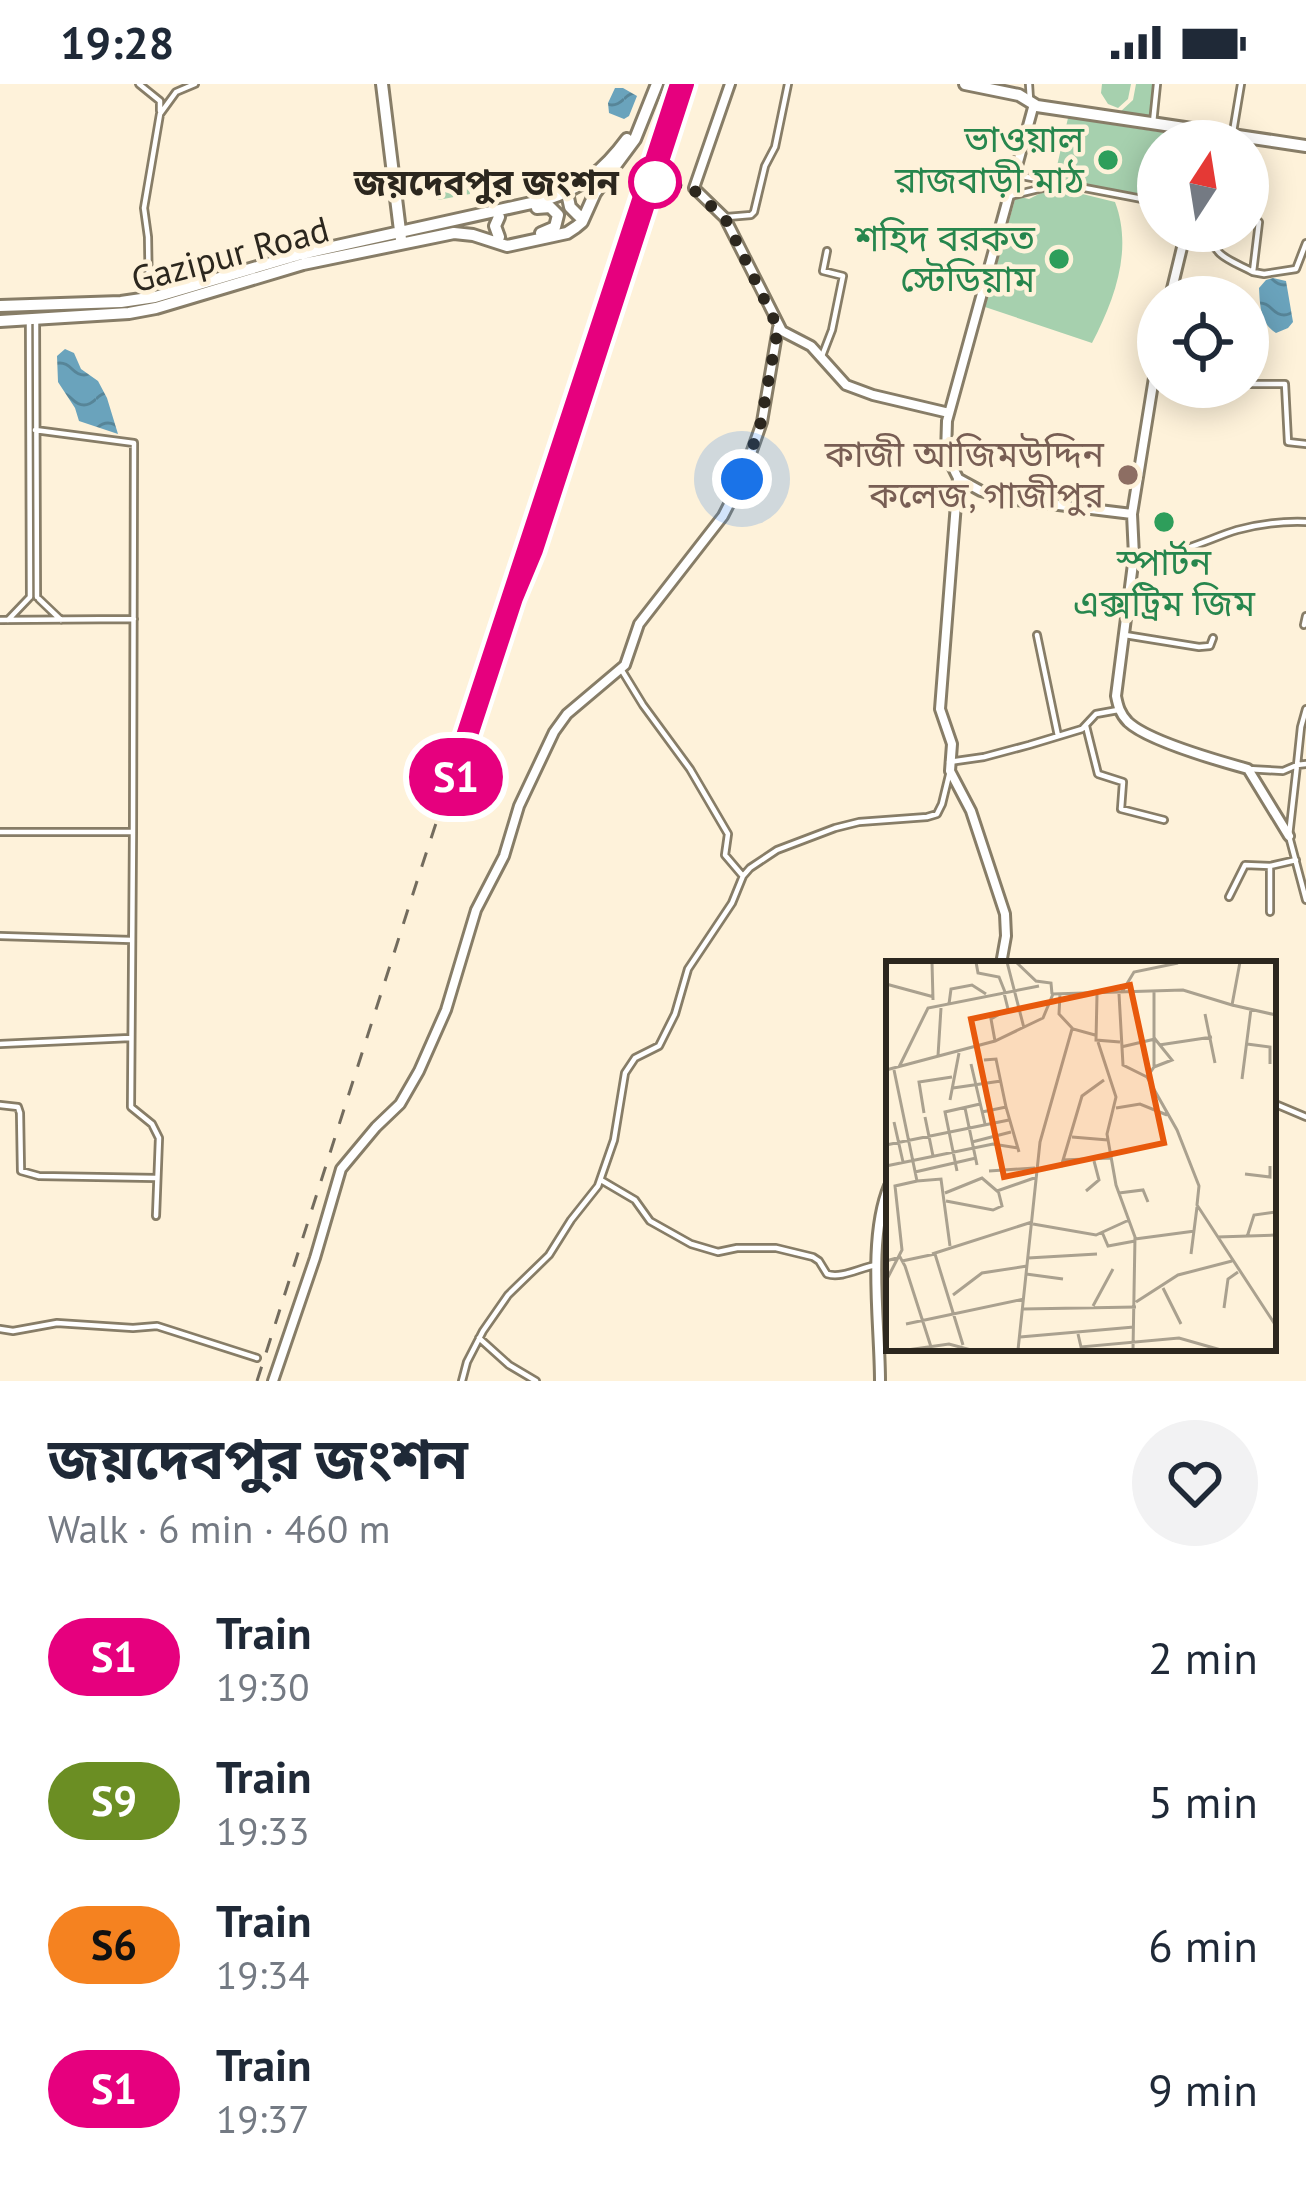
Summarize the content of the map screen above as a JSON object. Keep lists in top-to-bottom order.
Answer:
{
  "streets": {
    "main road": ["Gazipur Road"]
  },
  "places": [
    "ভাওয়াল রাজবাড়ী মাঠ",
    "জয়দেবপুর জংশন",
    "শহিদ বরকত স্টেডিয়াম",
    "কাজী আজিমউদ্দিন কলেজ, গাজীপুর",
    "স্পার্টন এক্সট্রিম জিম"
  ],
  "north": "top",
  "page": {
    "status": "19:28",
    "on_map": "S1",
    "heading": ["জয়দেবপুর জংশন", "Walk · 6 min · 460 m"],
    "list": [
      {
        "mark": "S1",
        "name": "Train",
        "note": "19:30",
        "value": "2 min"
      },
      {
        "mark": "S9",
        "name": "Train",
        "note": "19:33",
        "value": "5 min"
      },
      {
        "mark": "S6",
        "name": "Train",
        "note": "19:34",
        "value": "6 min"
      },
      {
        "mark": "S1",
        "name": "Train",
        "note": "19:37",
        "value": "9 min"
      }
    ]
  }
}
